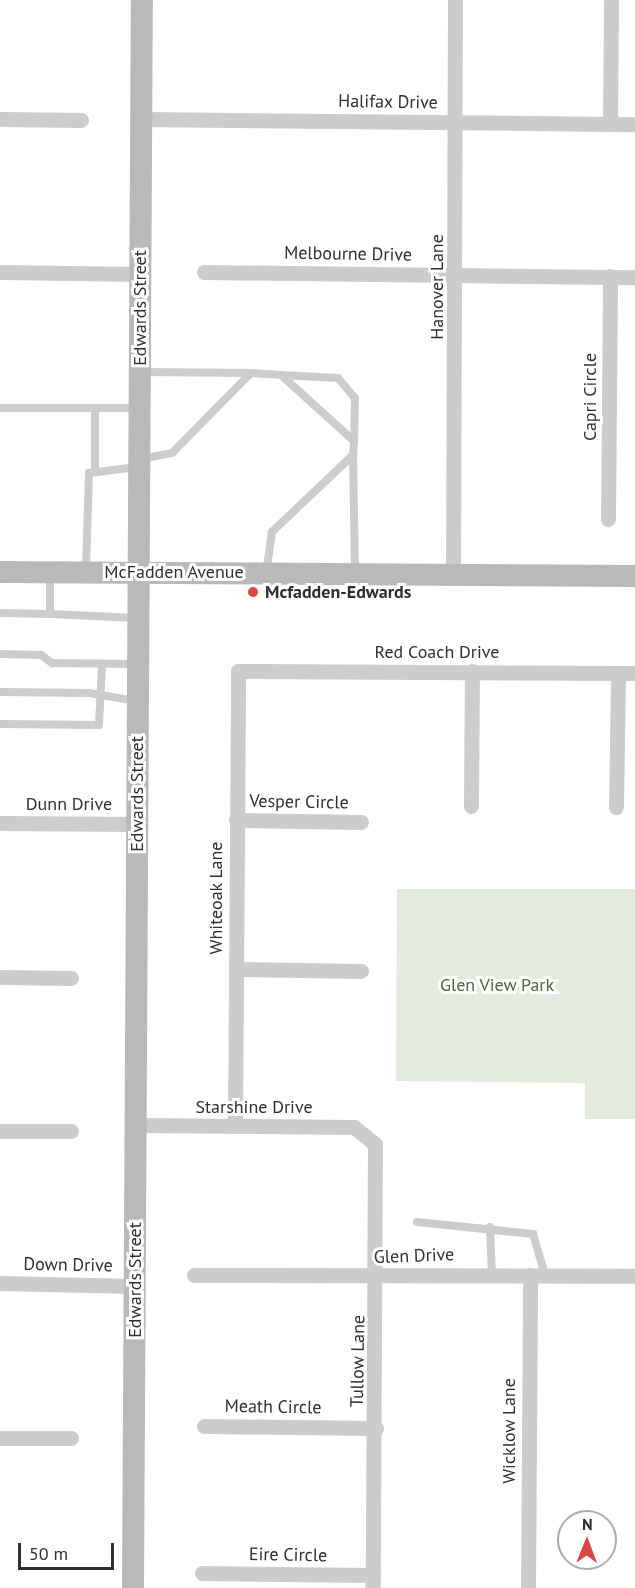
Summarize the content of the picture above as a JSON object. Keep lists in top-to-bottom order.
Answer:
{
  "streets": {
    "street": [
      "Halifax Drive",
      "Melbourne Drive",
      "Hanover Lane",
      "Edwards Street",
      "Capri Circle",
      "McFadden Avenue",
      "Red Coach Drive",
      "Vesper Circle",
      "Dunn Drive",
      "Whiteoak Lane",
      "Starshine Drive",
      "Glen Drive",
      "Down Drive",
      "Tullow Lane",
      "Meath Circle",
      "Wicklow Lane",
      "Eire Circle"
    ]
  },
  "crossings": [
    ["Halifax Drive", "Hanover Lane"],
    ["Halifax Drive", "Edwards Street"],
    ["Melbourne Drive", "Hanover Lane"],
    ["Melbourne Drive", "Capri Circle"],
    ["Hanover Lane", "McFadden Avenue"],
    ["Edwards Street", "McFadden Avenue"],
    ["Edwards Street", "Dunn Drive"],
    ["Edwards Street", "Starshine Drive"],
    ["Edwards Street", "Down Drive"],
    ["Red Coach Drive", "Whiteoak Lane"],
    ["Vesper Circle", "Whiteoak Lane"],
    ["Whiteoak Lane", "Starshine Drive"],
    ["Starshine Drive", "Tullow Lane"],
    ["Glen Drive", "Tullow Lane"],
    ["Glen Drive", "Wicklow Lane"],
    ["Tullow Lane", "Meath Circle"],
    ["Tullow Lane", "Eire Circle"]
  ],
  "parks": ["Glen View Park"],
  "places": ["Mcfadden-Edwards"],
  "scale_bar": "50 m",
  "north": "top"
}
